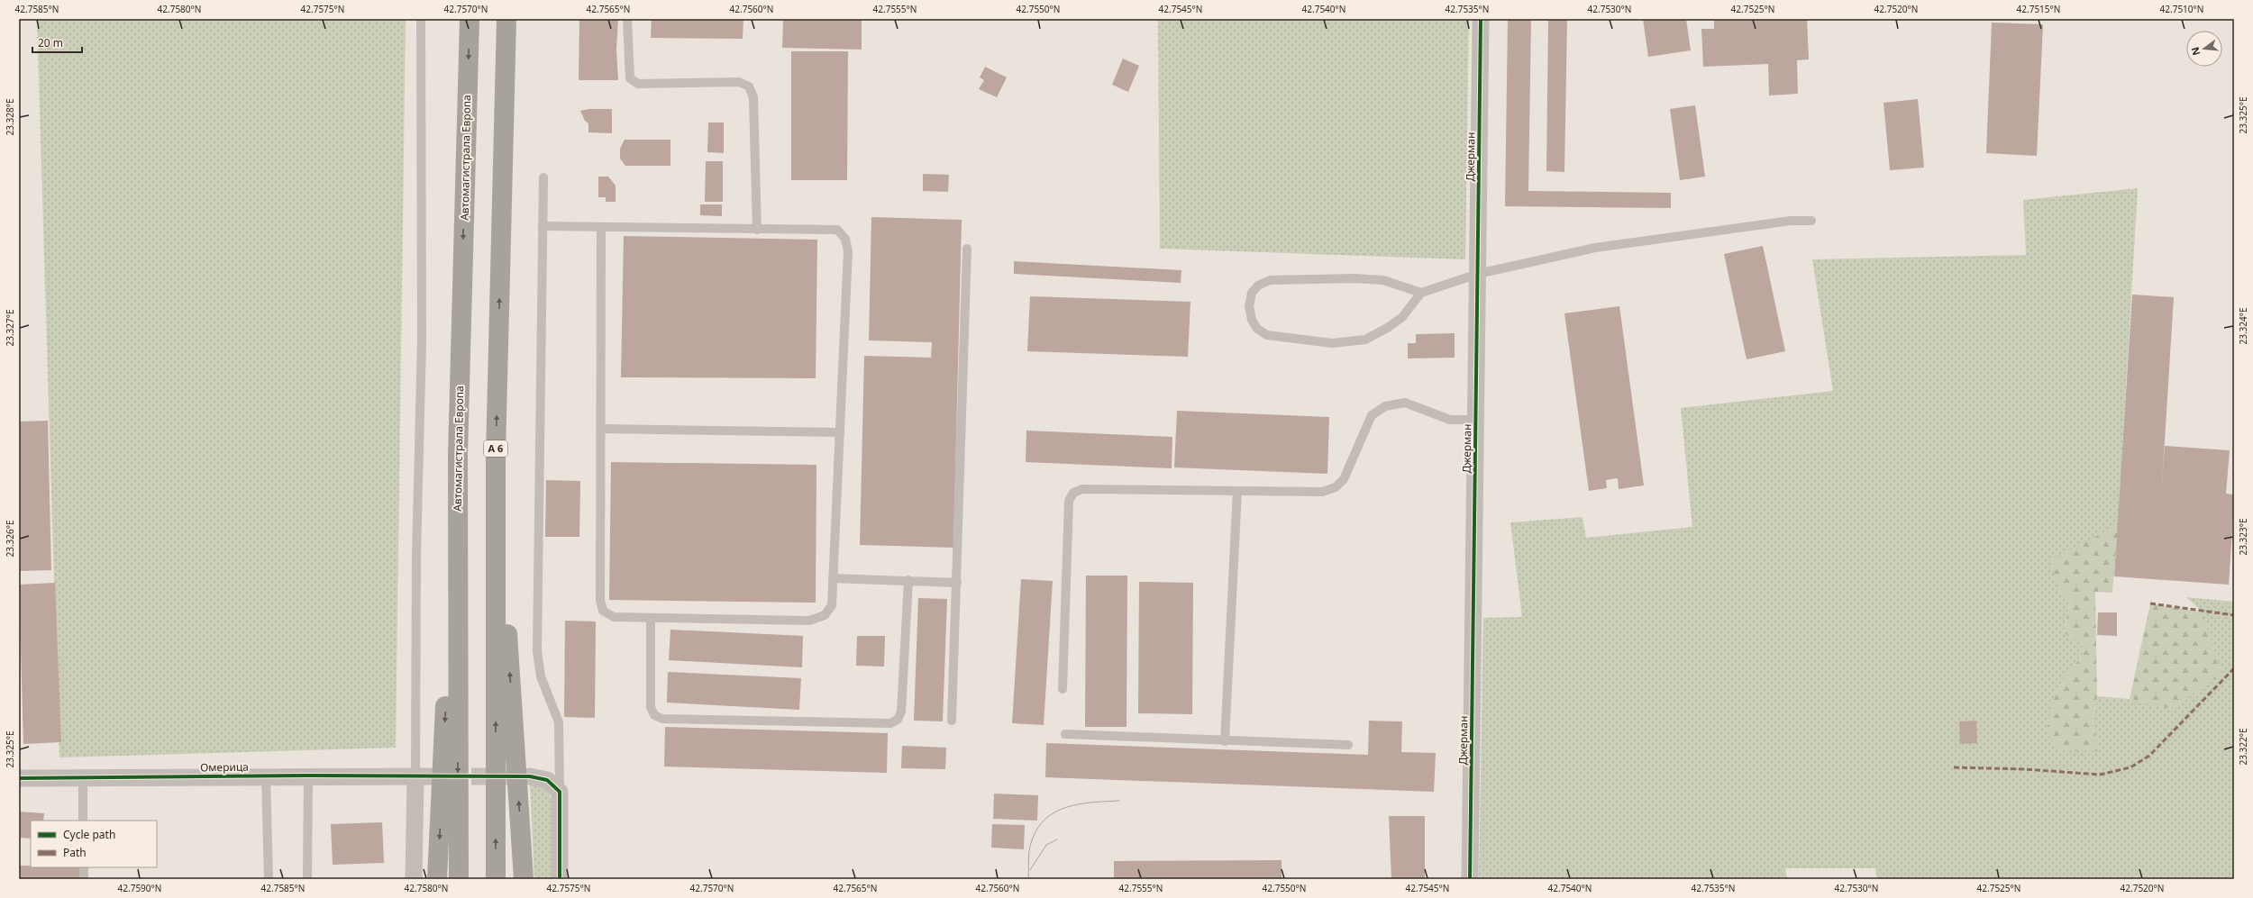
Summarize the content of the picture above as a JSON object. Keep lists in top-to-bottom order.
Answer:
{
  "streets": {
    "highway": ["Автомагистрала Европа", "A 6"],
    "street": ["Джерман", "Омерица"]
  },
  "legend": ["Cycle path", "Path"],
  "scale_bar": "20 m",
  "north": "left",
  "coordinates": [
    "42.7585°N",
    "42.7580°N",
    "42.7575°N",
    "42.7570°N",
    "42.7565°N",
    "42.7560°N",
    "42.7555°N",
    "42.7550°N",
    "42.7545°N",
    "42.7540°N",
    "42.7535°N",
    "42.7530°N",
    "42.7525°N",
    "42.7520°N",
    "42.7515°N",
    "42.7510°N",
    "23.325°E",
    "23.328°E",
    "23.324°E",
    "23.327°E",
    "23.323°E",
    "23.326°E",
    "23.322°E",
    "42.7590°N"
  ]
}
